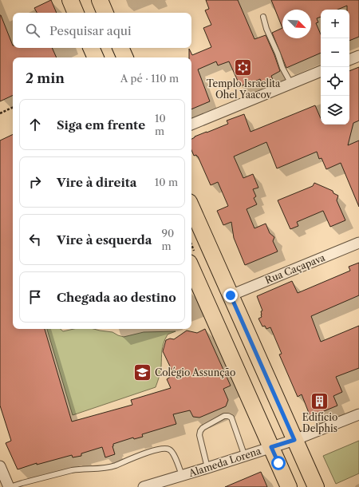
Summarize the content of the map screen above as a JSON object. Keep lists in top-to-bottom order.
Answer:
{
  "streets": {
    "street": ["Rua Caçapava", "Alameda Lorena"]
  },
  "places": {
    "synagogue": ["Templo Israelita Ohel Yaacov"],
    "school or university": ["Colégio Assunção"],
    "building": ["Edifício Delphis"]
  },
  "north": "bottom right",
  "page": {
    "map_buttons": ["+", "−"],
    "search": "Pesquisar aqui",
    "heading": ["2 min", "A pé · 110 m"],
    "list": [
      ["Siga em frente", "10 m"],
      ["Vire à direita", "10 m"],
      ["Vire à esquerda", "90 m"],
      "Chegada ao destino"
    ]
  }
}
